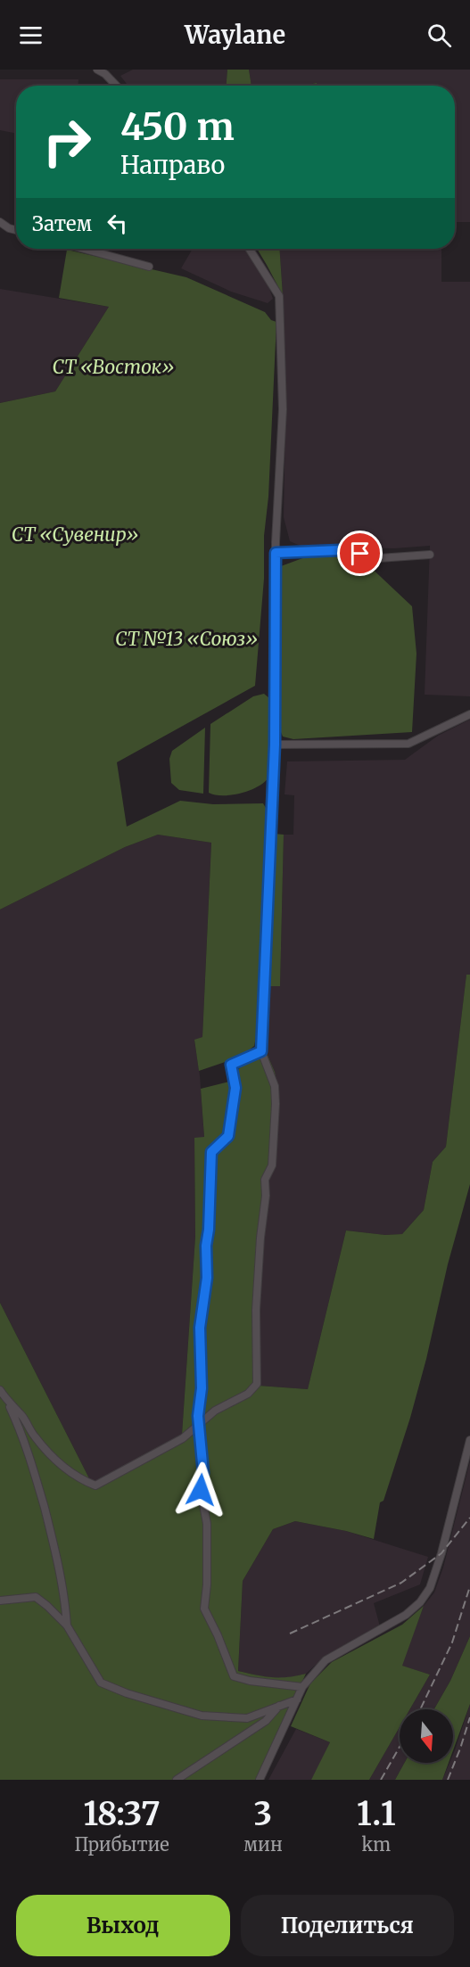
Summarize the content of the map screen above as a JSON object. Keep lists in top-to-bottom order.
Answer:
{
  "parks": ["СТ «Восток»", "СТ «Сувенир»", "СТ №13 «Союз»"],
  "north": "bottom",
  "page": {
    "header": "Waylane",
    "turn": ["450 m", "Направо"],
    "then": "Затем",
    "eta": [
      "18:37",
      "Прибытие",
      "3",
      "мин",
      "1.1",
      "km"
    ],
    "buttons": ["Выход", "Поделиться"]
  }
}
